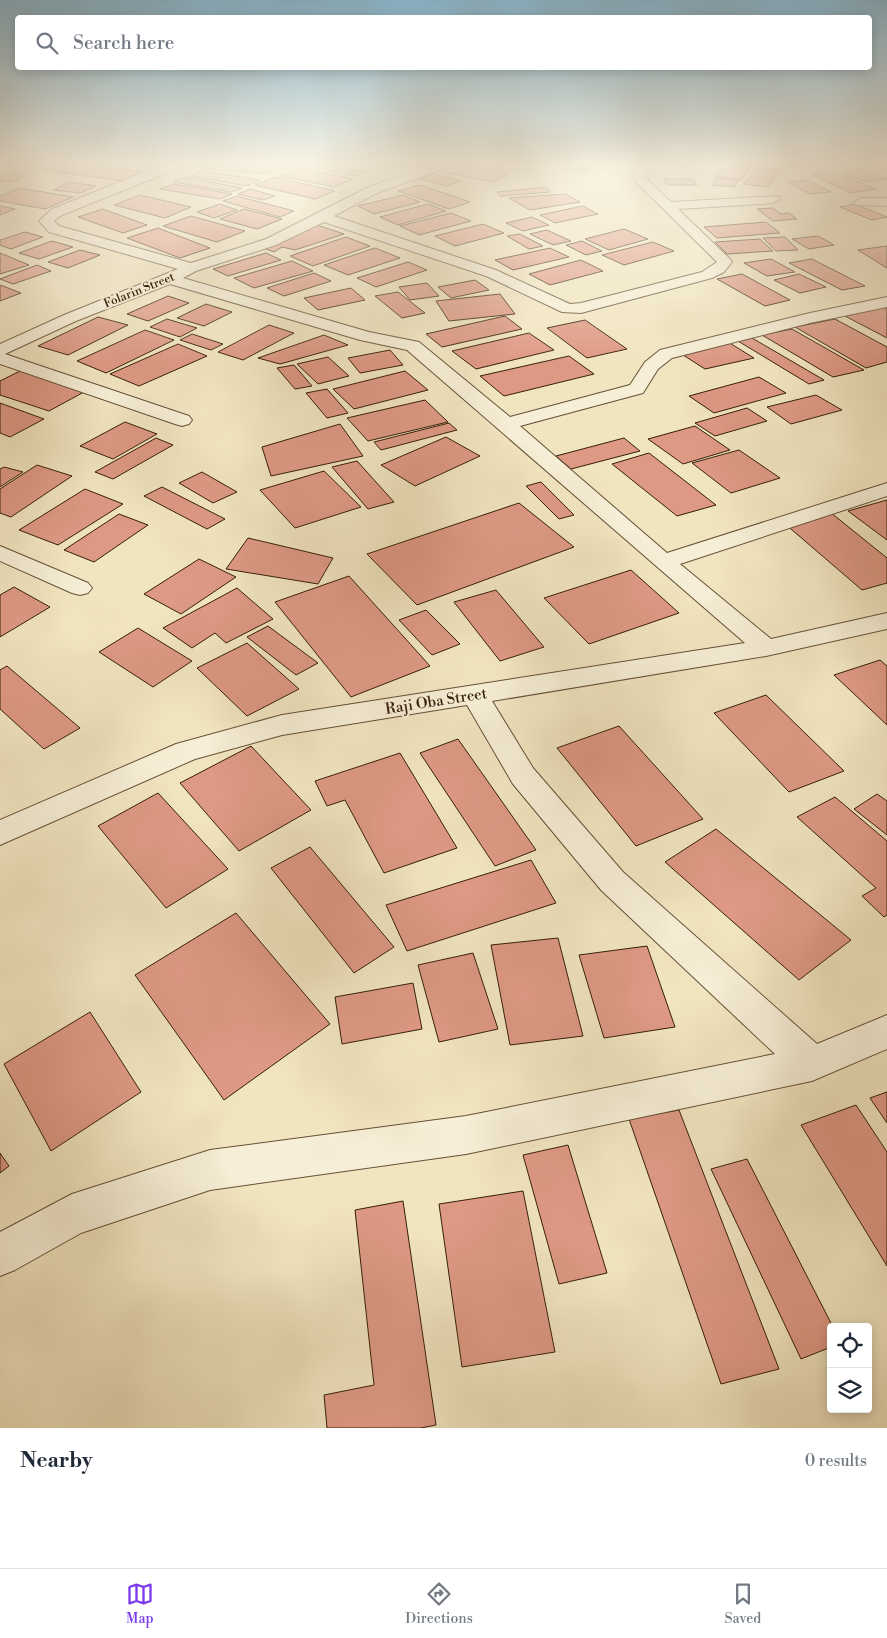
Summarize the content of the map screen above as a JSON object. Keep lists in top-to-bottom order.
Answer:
{
  "streets": {
    "street": ["Folarin Street", "Raji Oba Street"]
  },
  "page": {
    "search": "Search here",
    "heading": ["Nearby", "0 results"],
    "nav": ["Map", "Directions", "Saved"]
  }
}
